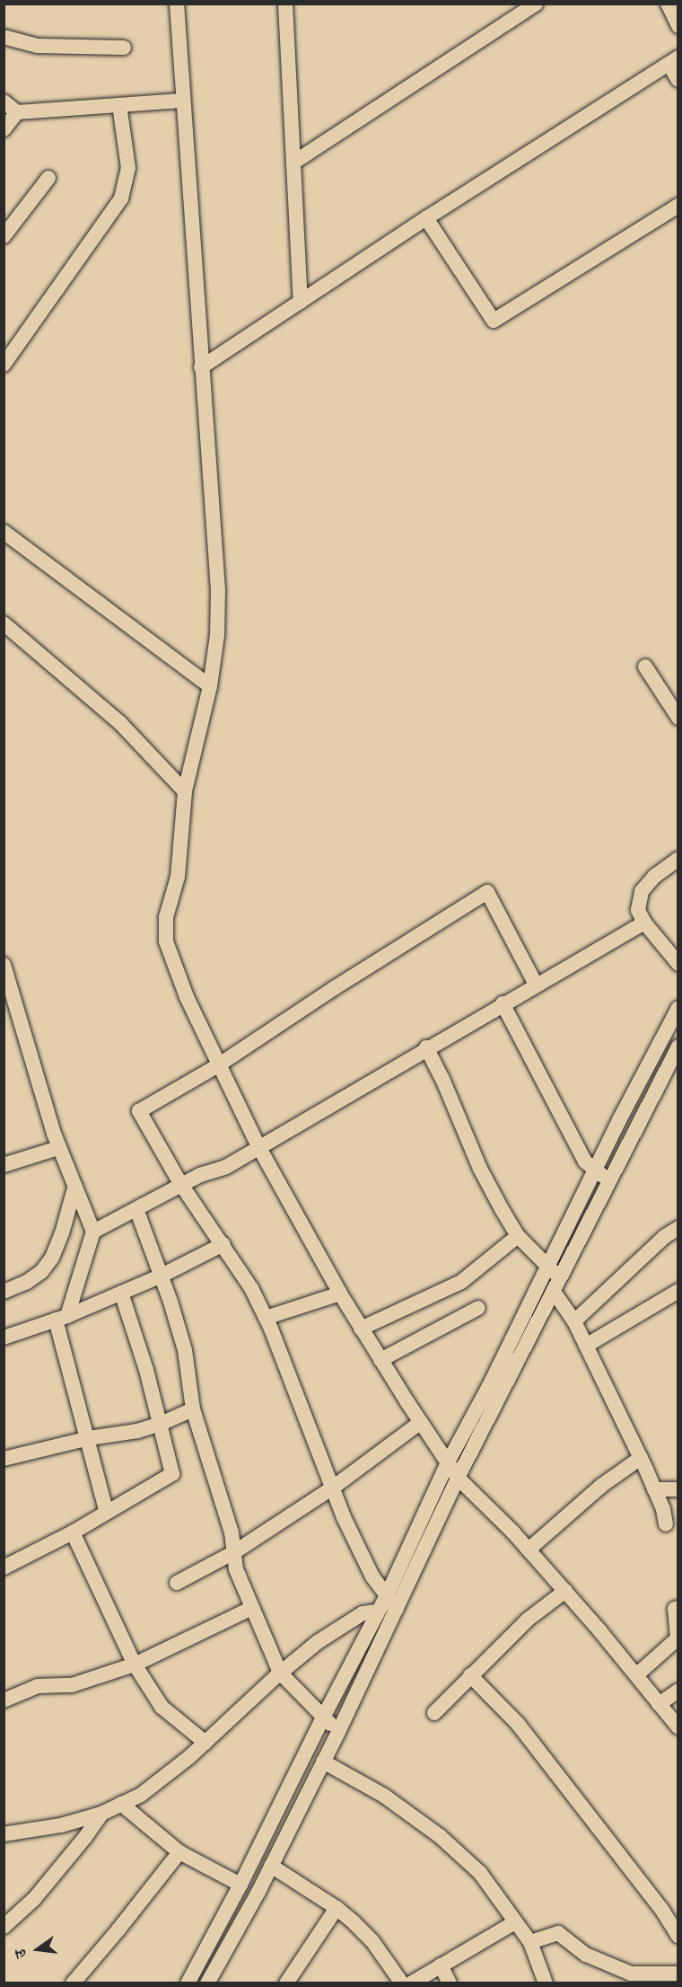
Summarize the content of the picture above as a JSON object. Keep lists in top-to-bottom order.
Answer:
{
  "north": "left"
}
